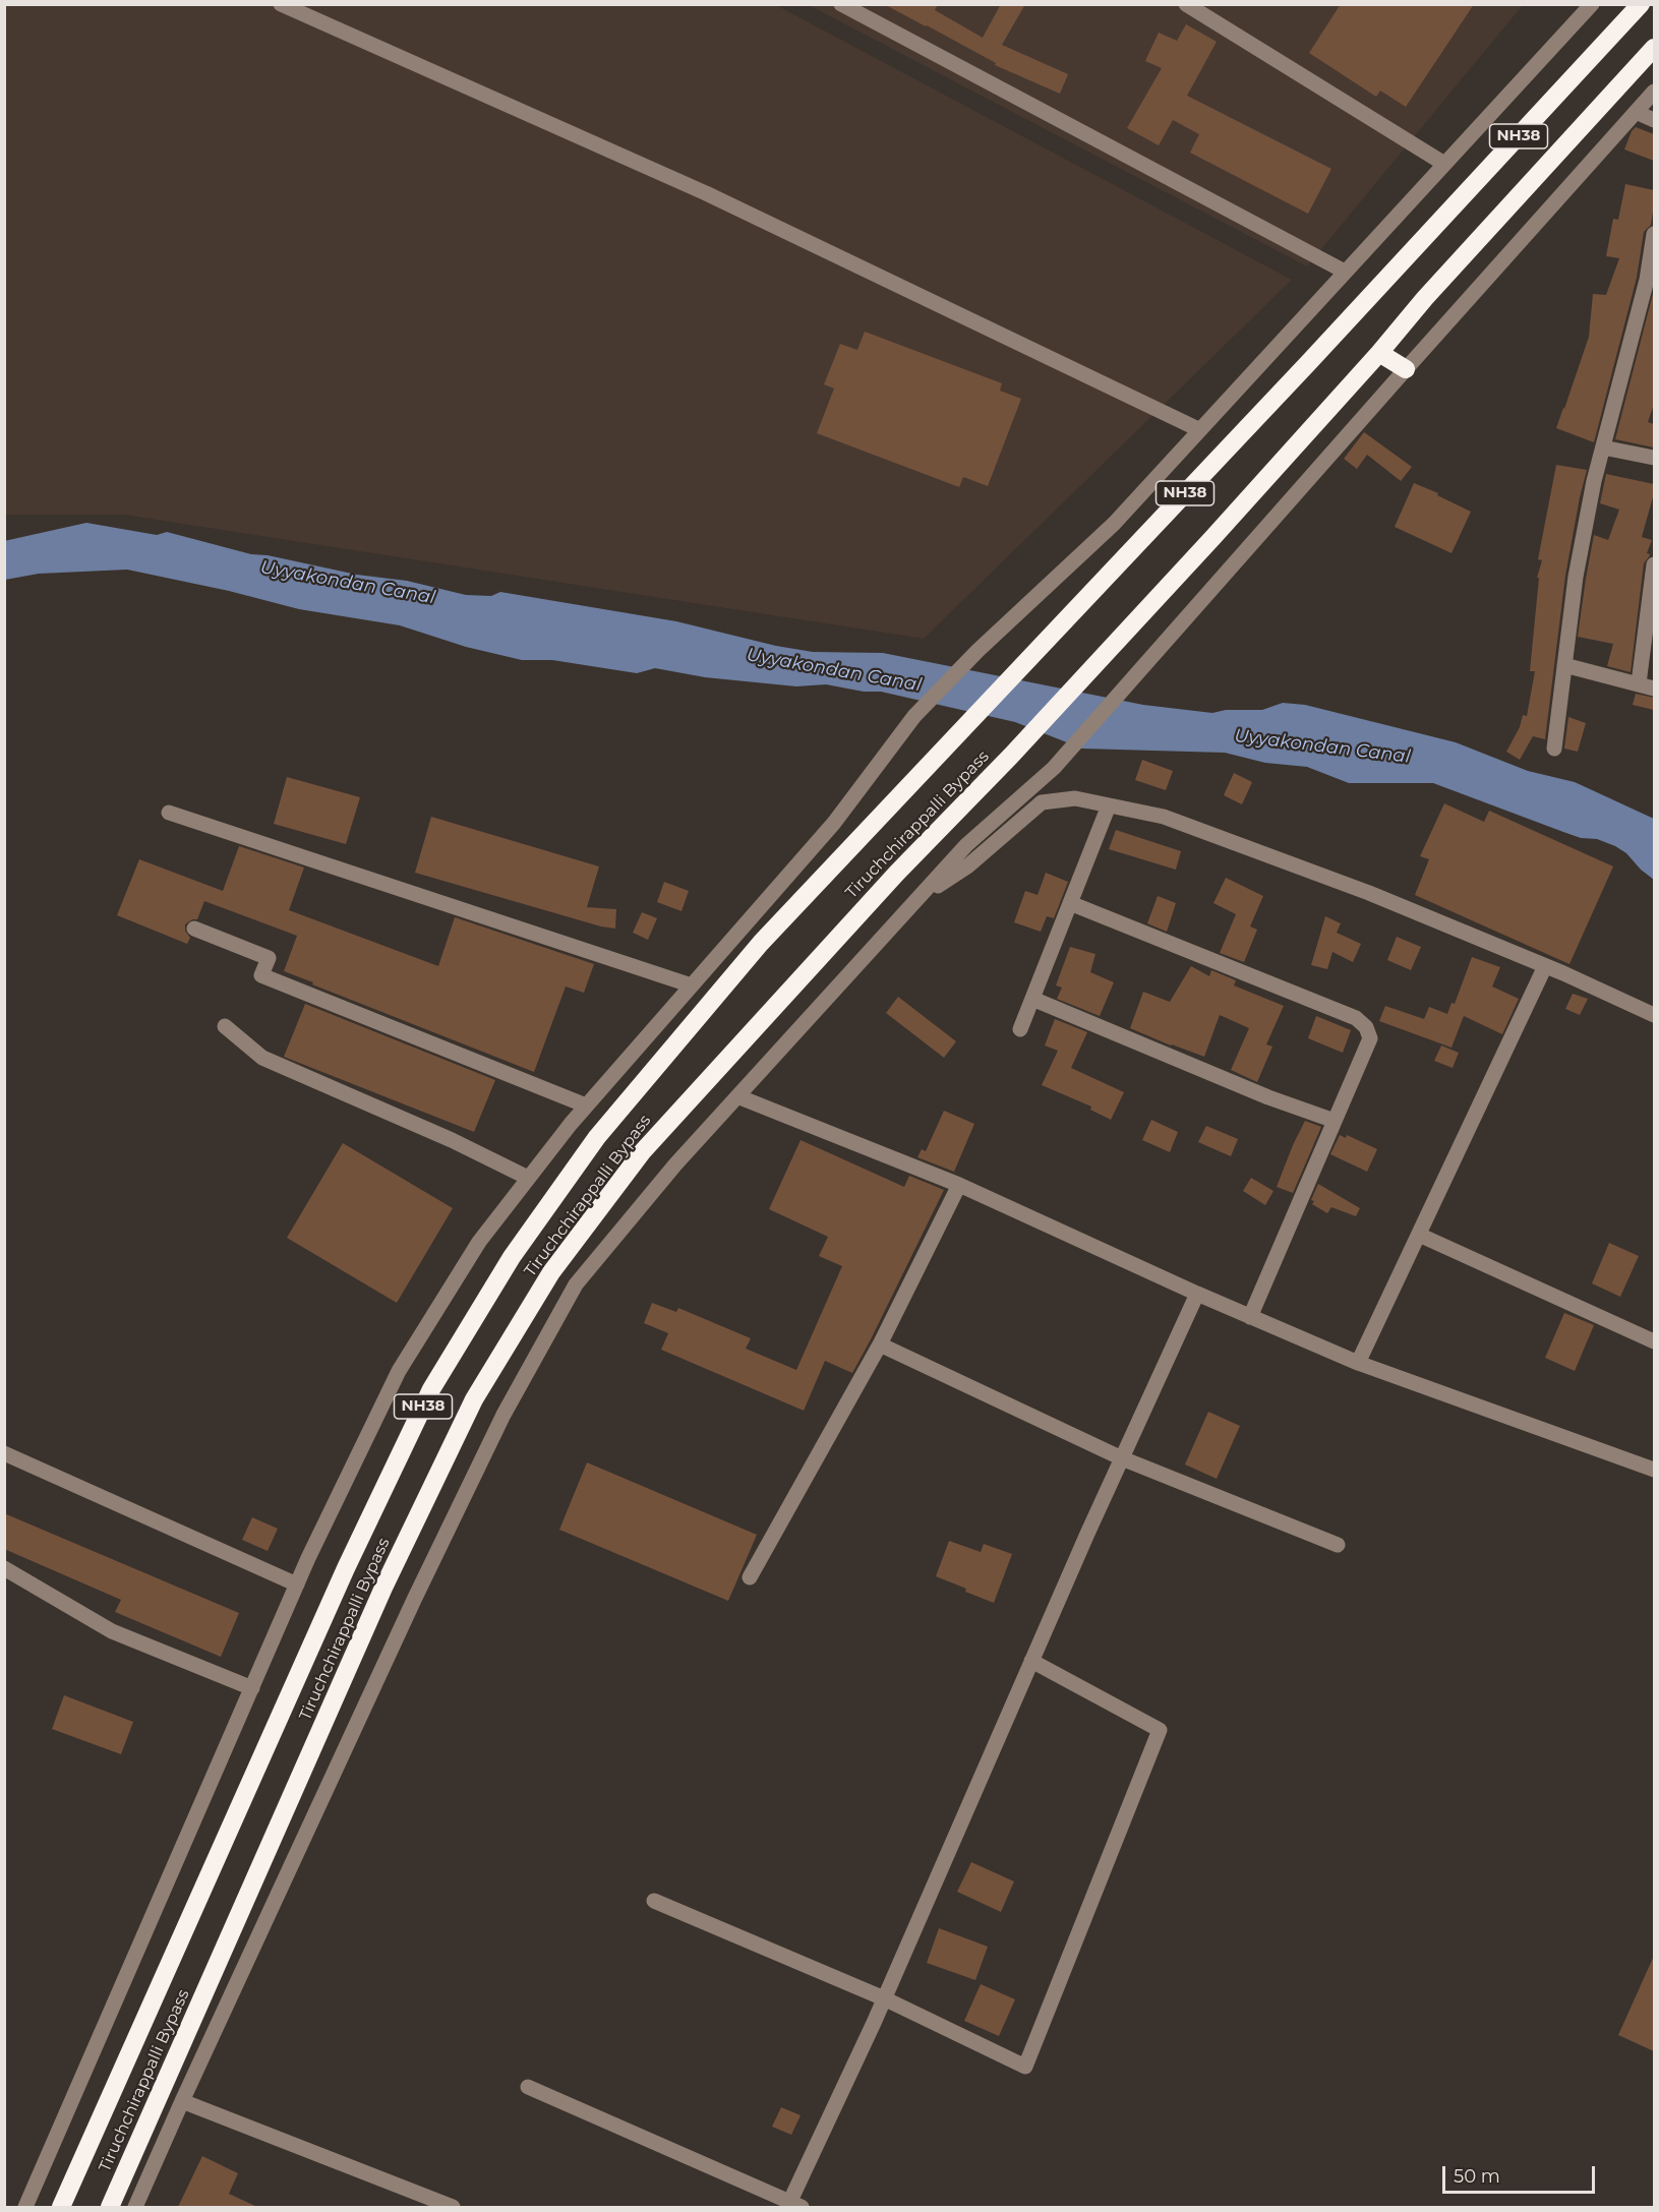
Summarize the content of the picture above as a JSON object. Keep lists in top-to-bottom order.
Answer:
{
  "streets": {
    "highway": ["NH38", "Tiruchchirappalli Bypass"]
  },
  "crossings": [
    ["NH38", "Tiruchchirappalli Bypass"]
  ],
  "water": ["Uyyakondan Canal"],
  "scale_bar": "50 m"
}
